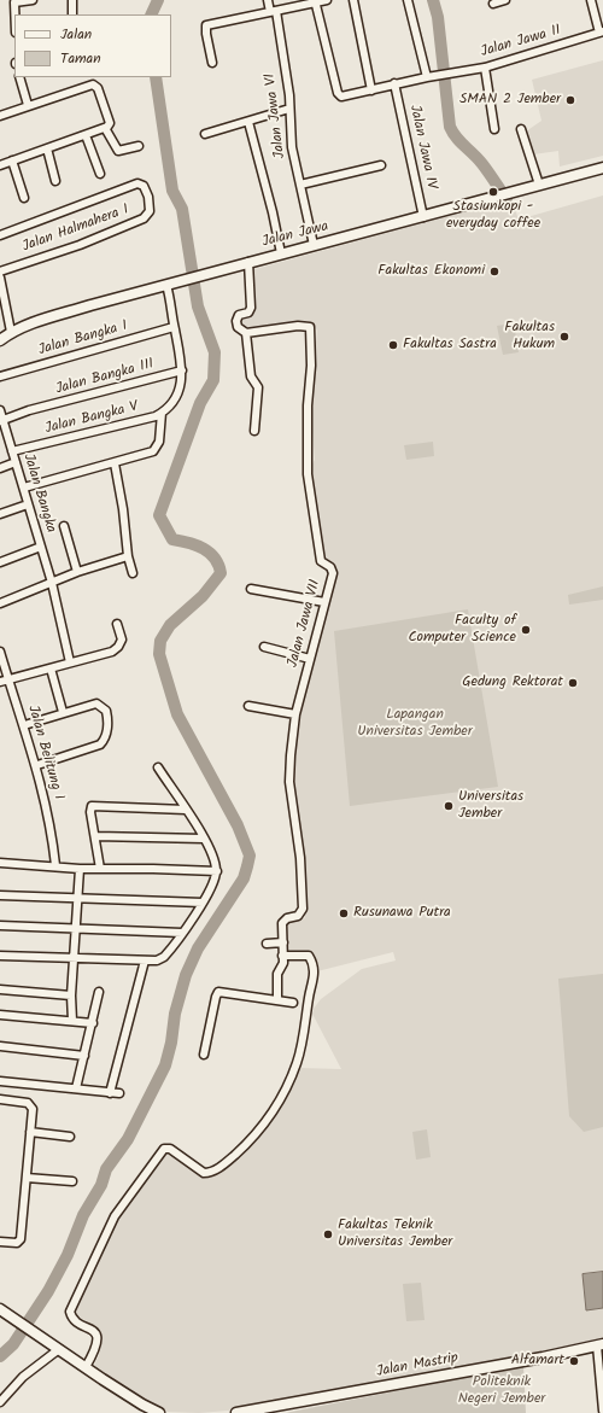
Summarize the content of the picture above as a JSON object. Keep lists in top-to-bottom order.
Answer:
{
  "streets": {
    "main road": ["Jalan Jawa", "Jalan Mastrip"],
    "street": [
      "Jalan Jawa II",
      "Jalan Jawa VI",
      "Jalan Jawa IV",
      "Jalan Halmahera I",
      "Jalan Bangka I",
      "Jalan Bangka III",
      "Jalan Bangka V",
      "Jalan Bangka",
      "Jalan Jawa VII",
      "Jalan Belitung I"
    ]
  },
  "crossings": [
    ["Jalan Jawa II", "Jalan Jawa IV"],
    ["Jalan Jawa VI", "Jalan Jawa"],
    ["Jalan Jawa IV", "Jalan Jawa"],
    ["Jalan Bangka III", "Jalan Bangka V"],
    ["Jalan Bangka III", "Jalan Bangka"],
    ["Jalan Bangka V", "Jalan Bangka"]
  ],
  "parks": ["Lapangan Universitas Jember", "Politeknik Negeri Jember"],
  "places": [
    "SMAN 2 Jember",
    "Stasiunkopi - everyday coffee",
    "Fakultas Ekonomi",
    "Fakultas Hukum",
    "Fakultas Sastra",
    "Faculty of Computer Science",
    "Gedung Rektorat",
    "Universitas Jember",
    "Rusunawa Putra",
    "Fakultas Teknik Universitas Jember",
    "Alfamart"
  ],
  "legend": ["Jalan", "Taman"]
}
